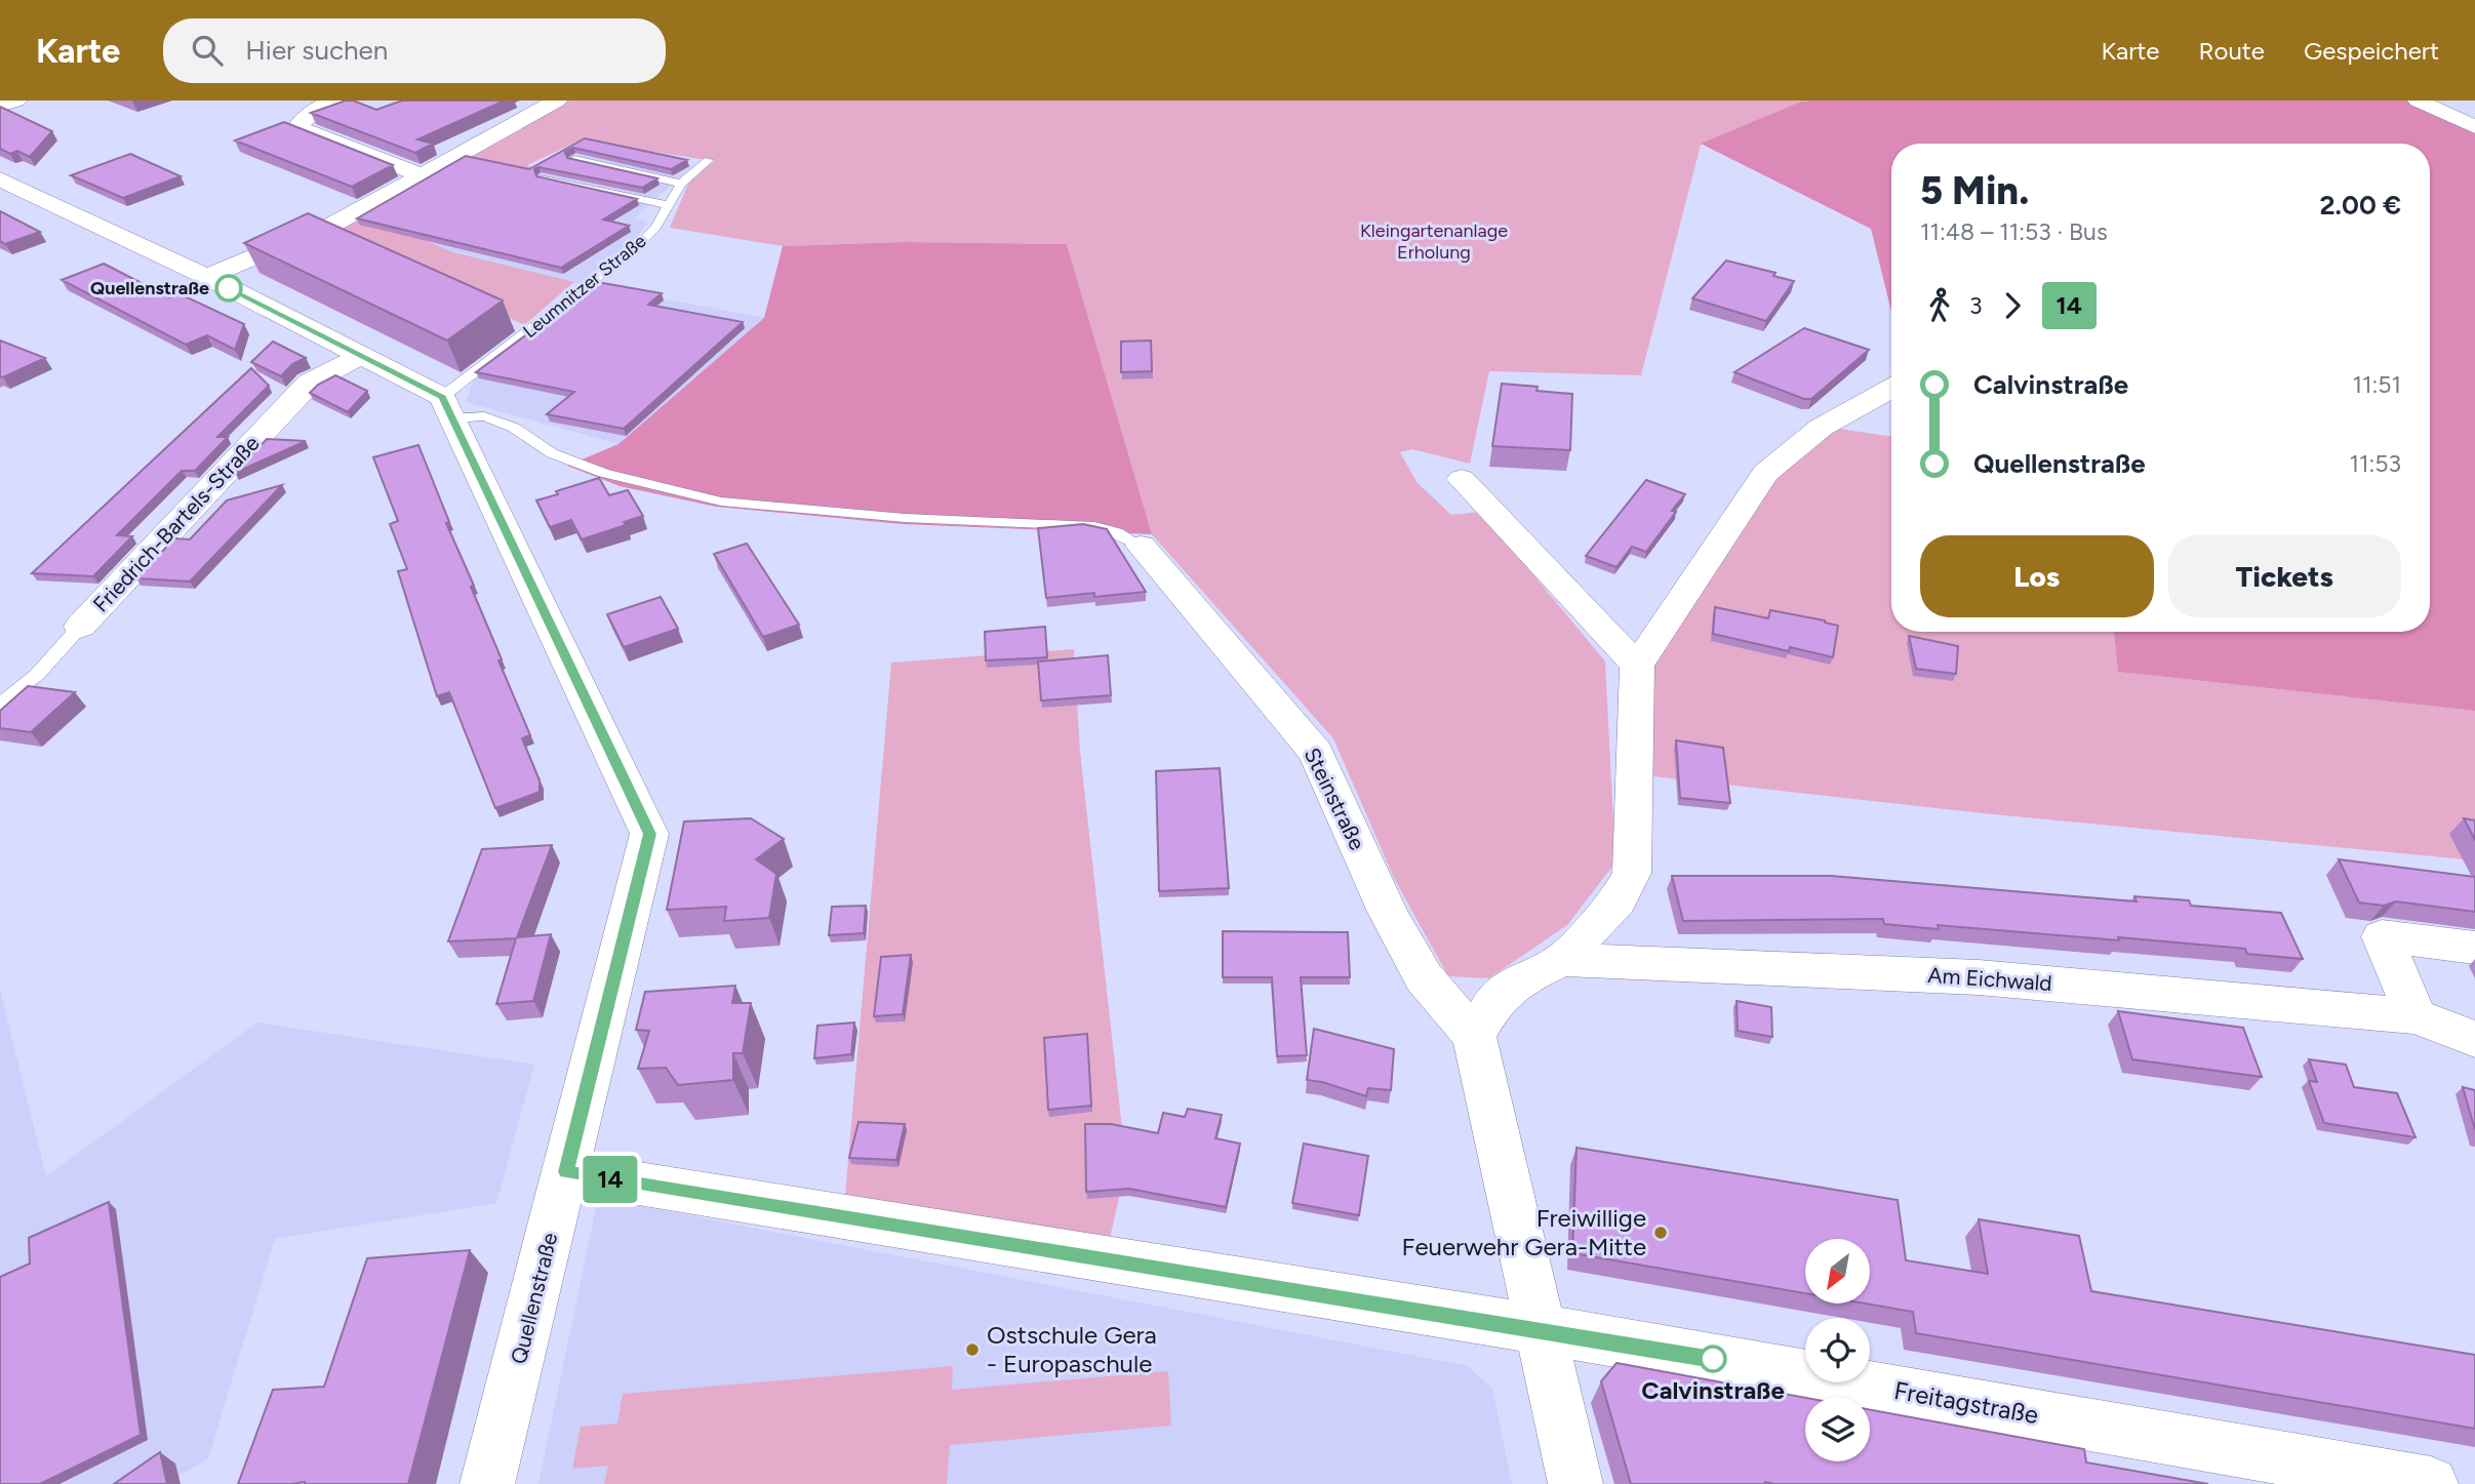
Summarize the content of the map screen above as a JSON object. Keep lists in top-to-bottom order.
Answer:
{
  "streets": {
    "street": [
      "Friedrich-Bartels-Straße",
      "Steinstraße",
      "Am Eichwald",
      "Quellenstraße",
      "Freitagstraße"
    ],
    "lane": ["Leumnitzer Straße"]
  },
  "crossings": [
    ["Leumnitzer Straße", "Quellenstraße"],
    ["Steinstraße", "Freitagstraße"],
    ["Quellenstraße", "Freitagstraße"]
  ],
  "parks": ["Kleingartenanlage Erholung"],
  "places": [
    "Quellenstraße",
    "Freiwillige Feuerwehr Gera-Mitte",
    "Ostschule Gera - Europaschule",
    "Calvinstraße"
  ],
  "lines": ["bus line 14"],
  "north": "bottom left",
  "page": {
    "header": "Karte",
    "search": "Hier suchen",
    "nav": ["Karte", "Route", "Gespeichert"],
    "on_map": "14",
    "heading": ["5 Min.", "11:48 – 11:53 · Bus", "2.00 €"],
    "legs": ["3", "14"],
    "list": [
      {
        "name": "Calvinstraße",
        "value": "11:51"
      },
      {
        "name": "Quellenstraße",
        "value": "11:53"
      }
    ],
    "buttons": ["Los", "Tickets"]
  }
}
